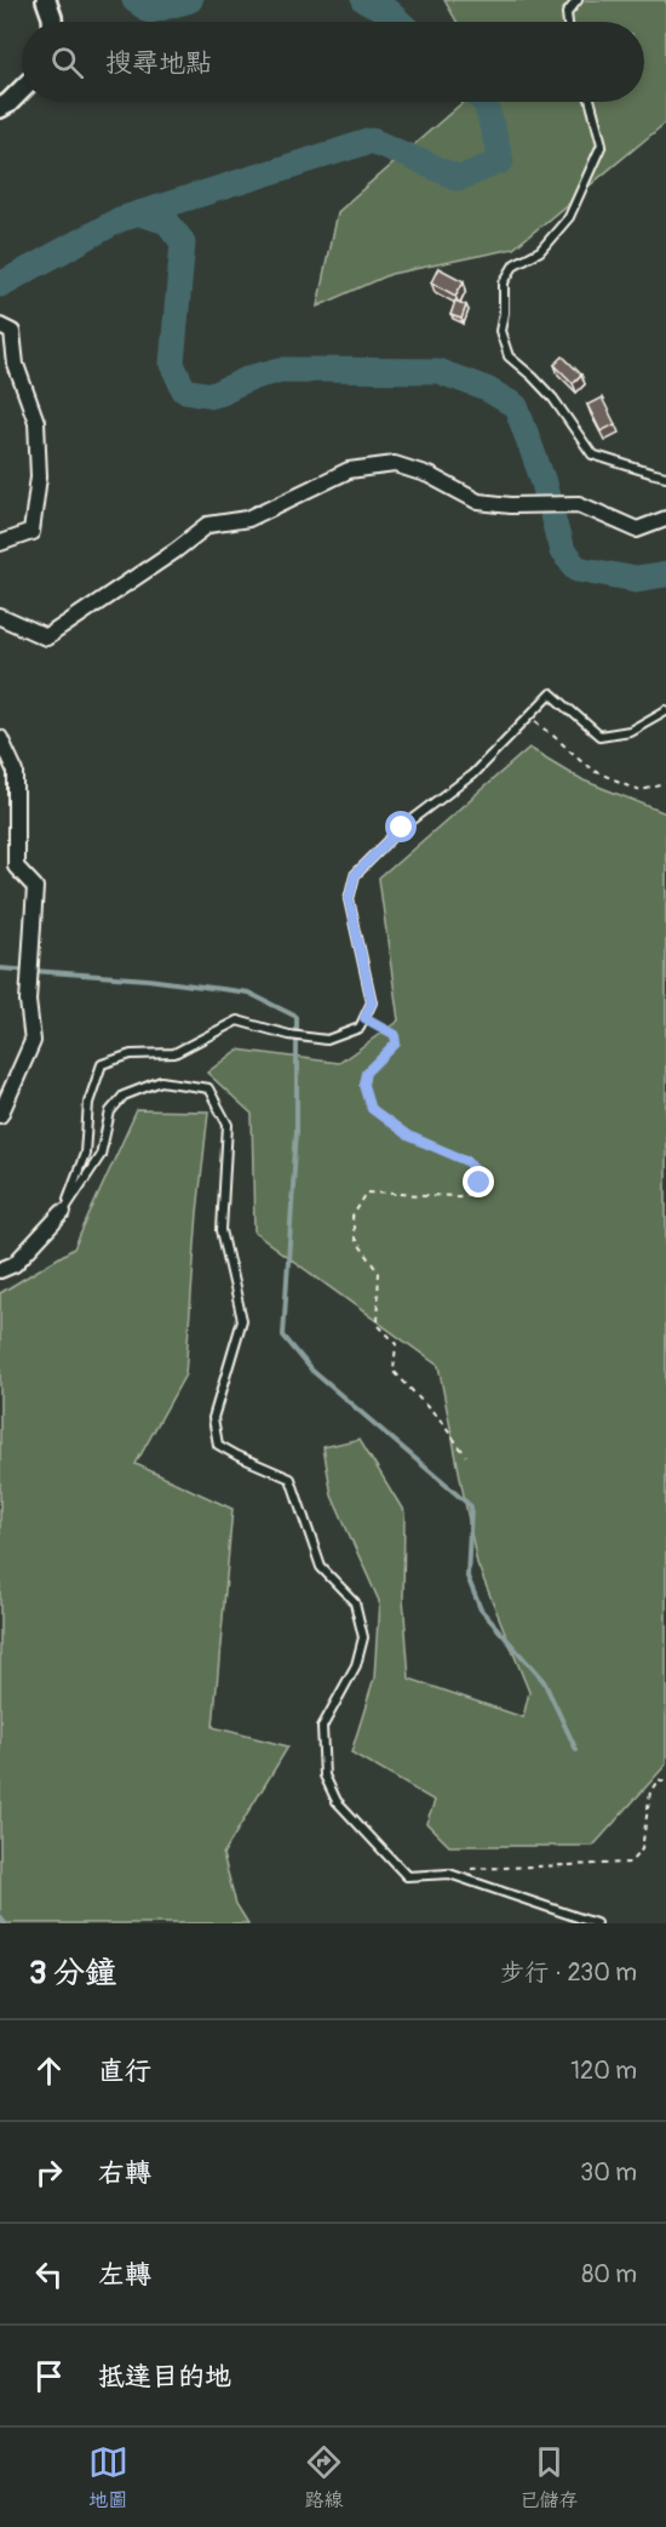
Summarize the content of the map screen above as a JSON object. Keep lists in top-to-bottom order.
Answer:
{
  "page": {
    "search": "搜尋地點",
    "heading": ["3 分鐘", "步行 · 230 m"],
    "list": [
      ["直行", "120 m"],
      ["右轉", "30 m"],
      ["左轉", "80 m"],
      "抵達目的地"
    ],
    "nav": ["地圖", "路線", "已儲存"]
  }
}
